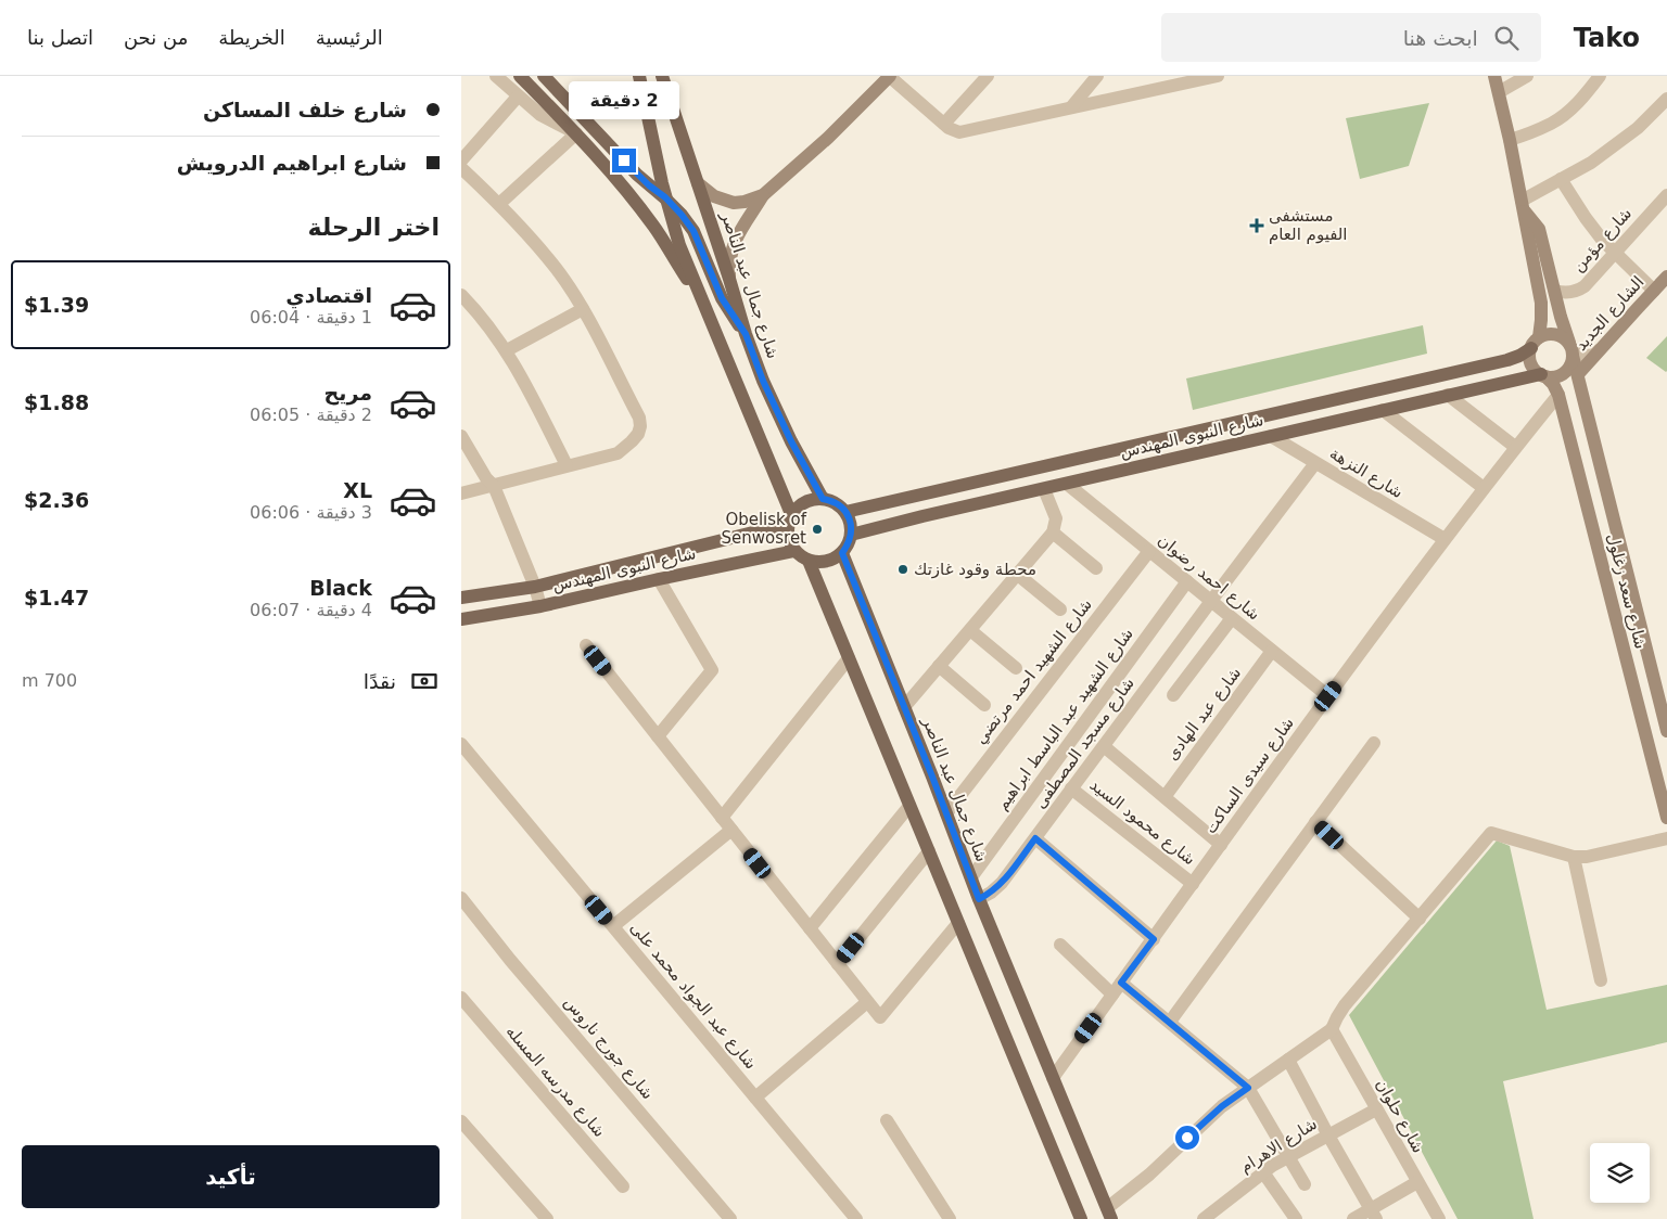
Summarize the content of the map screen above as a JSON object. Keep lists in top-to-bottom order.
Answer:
{
  "streets": {
    "main road": [
      "شارع جمال عبد الناصر",
      "الشارع الجديد",
      "شارع النبوى المهندس",
      "شارع سعد زغلول"
    ],
    "street": [
      "شارع مؤمن",
      "شارع النزهة",
      "شارع احمد رضوان",
      "شارع الشهيد احمد مرتضي",
      "شارع عبد الهادى",
      "شارع الشهيد عبد الباسط ابراهيم",
      "شارع مسجد المصطفى",
      "شارع سيدى الساكت",
      "شارع محمود السيد",
      "شارع عبد الجواد محمد على",
      "شارع جورج ناروس",
      "شارع مدرسه المسله",
      "شارع حلوان",
      "شارع الاهرام"
    ]
  },
  "crossings": [
    ["شارع مؤمن", "شارع سعد زغلول"],
    ["شارع جمال عبد الناصر", "شارع النبوى المهندس"],
    ["شارع جمال عبد الناصر", "شارع الشهيد احمد مرتضي"],
    ["شارع جمال عبد الناصر", "شارع الشهيد عبد الباسط ابراهيم"],
    ["شارع جمال عبد الناصر", "شارع مسجد المصطفى"],
    ["شارع جمال عبد الناصر", "شارع سيدى الساكت"],
    ["الشارع الجديد", "شارع سعد زغلول"],
    ["شارع النبوى المهندس", "شارع النزهة"],
    ["شارع النبوى المهندس", "شارع احمد رضوان"],
    ["شارع النبوى المهندس", "شارع سعد زغلول"],
    ["شارع النزهة", "شارع مسجد المصطفى"],
    ["شارع النزهة", "شارع سيدى الساكت"],
    ["شارع احمد رضوان", "شارع الشهيد احمد مرتضي"],
    ["شارع احمد رضوان", "شارع عبد الهادى"],
    ["شارع احمد رضوان", "شارع الشهيد عبد الباسط ابراهيم"],
    ["شارع احمد رضوان", "شارع مسجد المصطفى"],
    ["شارع احمد رضوان", "شارع سيدى الساكت"],
    ["شارع سعد زغلول", "شارع سيدى الساكت"],
    ["شارع مسجد المصطفى", "شارع محمود السيد"],
    ["شارع سيدى الساكت", "شارع محمود السيد"],
    ["شارع حلوان", "شارع الاهرام"]
  ],
  "places": {
    "health": ["مستشفى الفيوم العام"],
    "other": ["Obelisk of Senwosret", "محطة وقود غازتك"]
  },
  "page": {
    "header": "Tako",
    "search": "ابحث هنا",
    "nav": [
      "الرئيسية",
      "الخريطة",
      "من نحن",
      "اتصل بنا"
    ],
    "banner": ["شارع خلف المساكن", "شارع ابراهيم الدرويش"],
    "bubble": "2 دقيقة",
    "heading": "اختر الرحلة",
    "list": [
      {
        "name": "اقتصادي",
        "note": "1 دقيقة · 06:04",
        "value": "$1.39"
      },
      {
        "name": "مريح",
        "note": "2 دقيقة · 06:05",
        "value": "$1.88"
      },
      {
        "name": "XL",
        "note": "3 دقيقة · 06:06",
        "value": "$2.36"
      },
      {
        "name": "Black",
        "note": "4 دقيقة · 06:07",
        "value": "$1.47"
      }
    ],
    "pay": ["نقدًا", "700 m"],
    "buttons": "تأكيد"
  }
}
